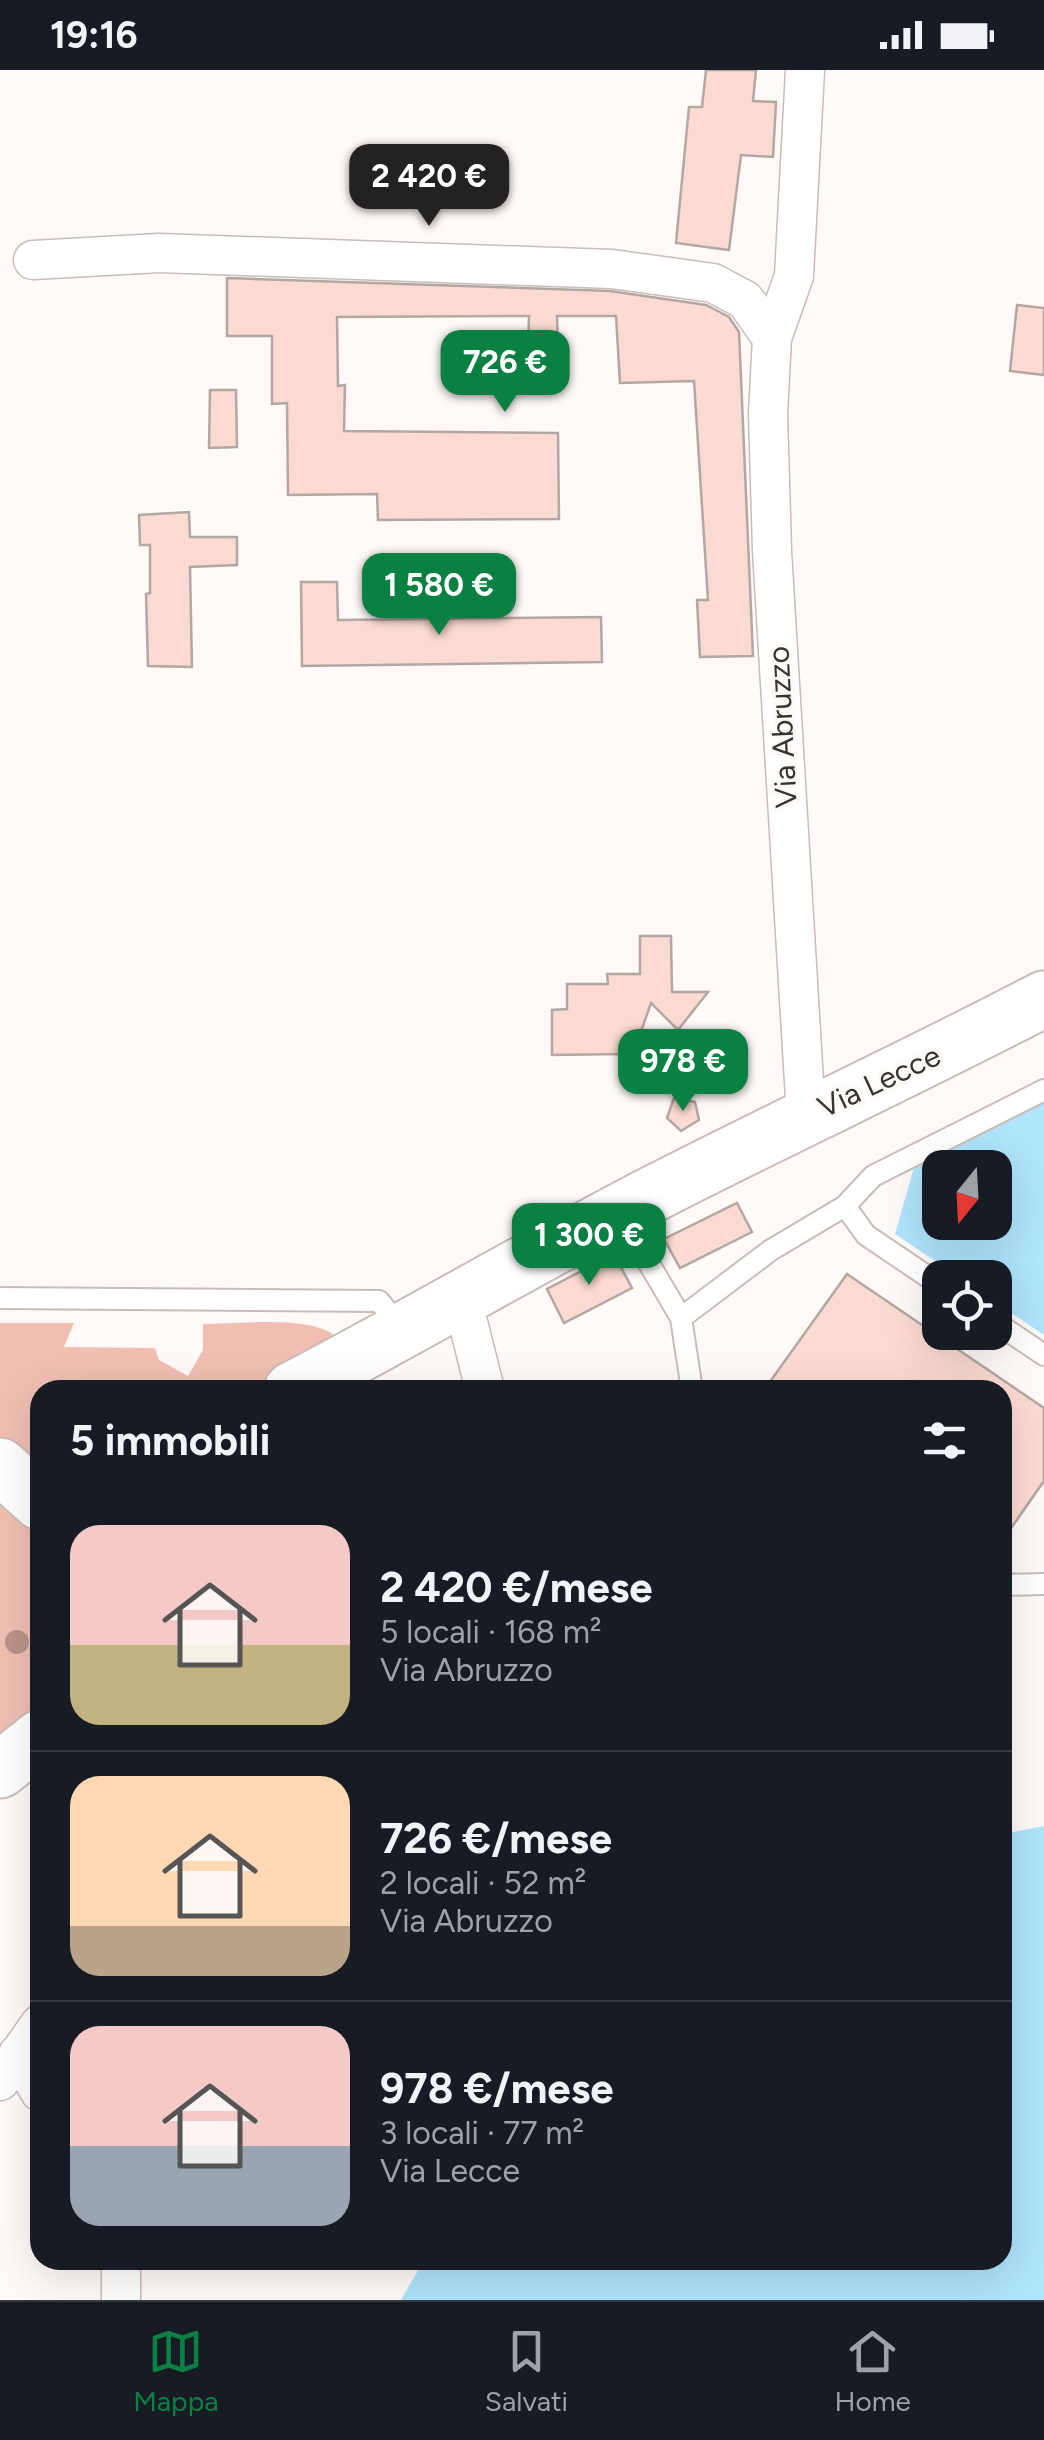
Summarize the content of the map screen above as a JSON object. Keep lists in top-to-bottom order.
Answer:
{
  "streets": {
    "main road": ["Via Lecce"],
    "street": ["Via Abruzzo"]
  },
  "crossings": [
    ["Via Abruzzo", "Via Lecce"]
  ],
  "north": "bottom",
  "page": {
    "status": "19:16",
    "price": [
      "2 420 €",
      "726 €",
      "1 580 €",
      "978 €",
      "1 300 €"
    ],
    "heading": "5 immobili",
    "list": [
      {
        "name": "2 420 €/mese",
        "note": "5 locali · 168 m² · Via Abruzzo"
      },
      {
        "name": "726 €/mese",
        "note": "2 locali · 52 m² · Via Abruzzo"
      },
      {
        "name": "978 €/mese",
        "note": "3 locali · 77 m² · Via Lecce"
      }
    ],
    "tabs": ["Mappa", "Salvati", "Home"]
  }
}
